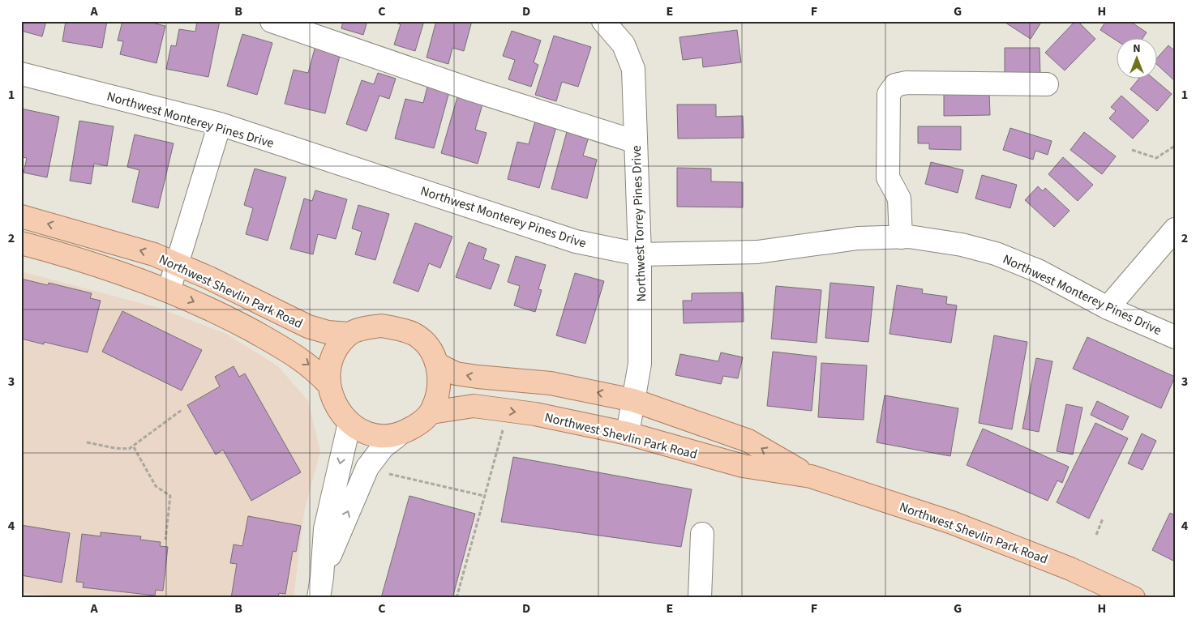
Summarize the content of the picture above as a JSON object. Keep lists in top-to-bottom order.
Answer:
{
  "streets": {
    "main road": ["Northwest Shevlin Park Road"],
    "street": ["Northwest Monterey Pines Drive", "Northwest Torrey Pines Drive"]
  },
  "crossings": [
    ["Northwest Monterey Pines Drive", "Northwest Torrey Pines Drive"],
    ["Northwest Torrey Pines Drive", "Northwest Shevlin Park Road"]
  ],
  "north": "top",
  "grid": {
    "columns": [
      "A",
      "B",
      "C",
      "D",
      "E",
      "F",
      "G",
      "H"
    ],
    "rows": [
      "1",
      "2",
      "3",
      "4"
    ]
  }
}
